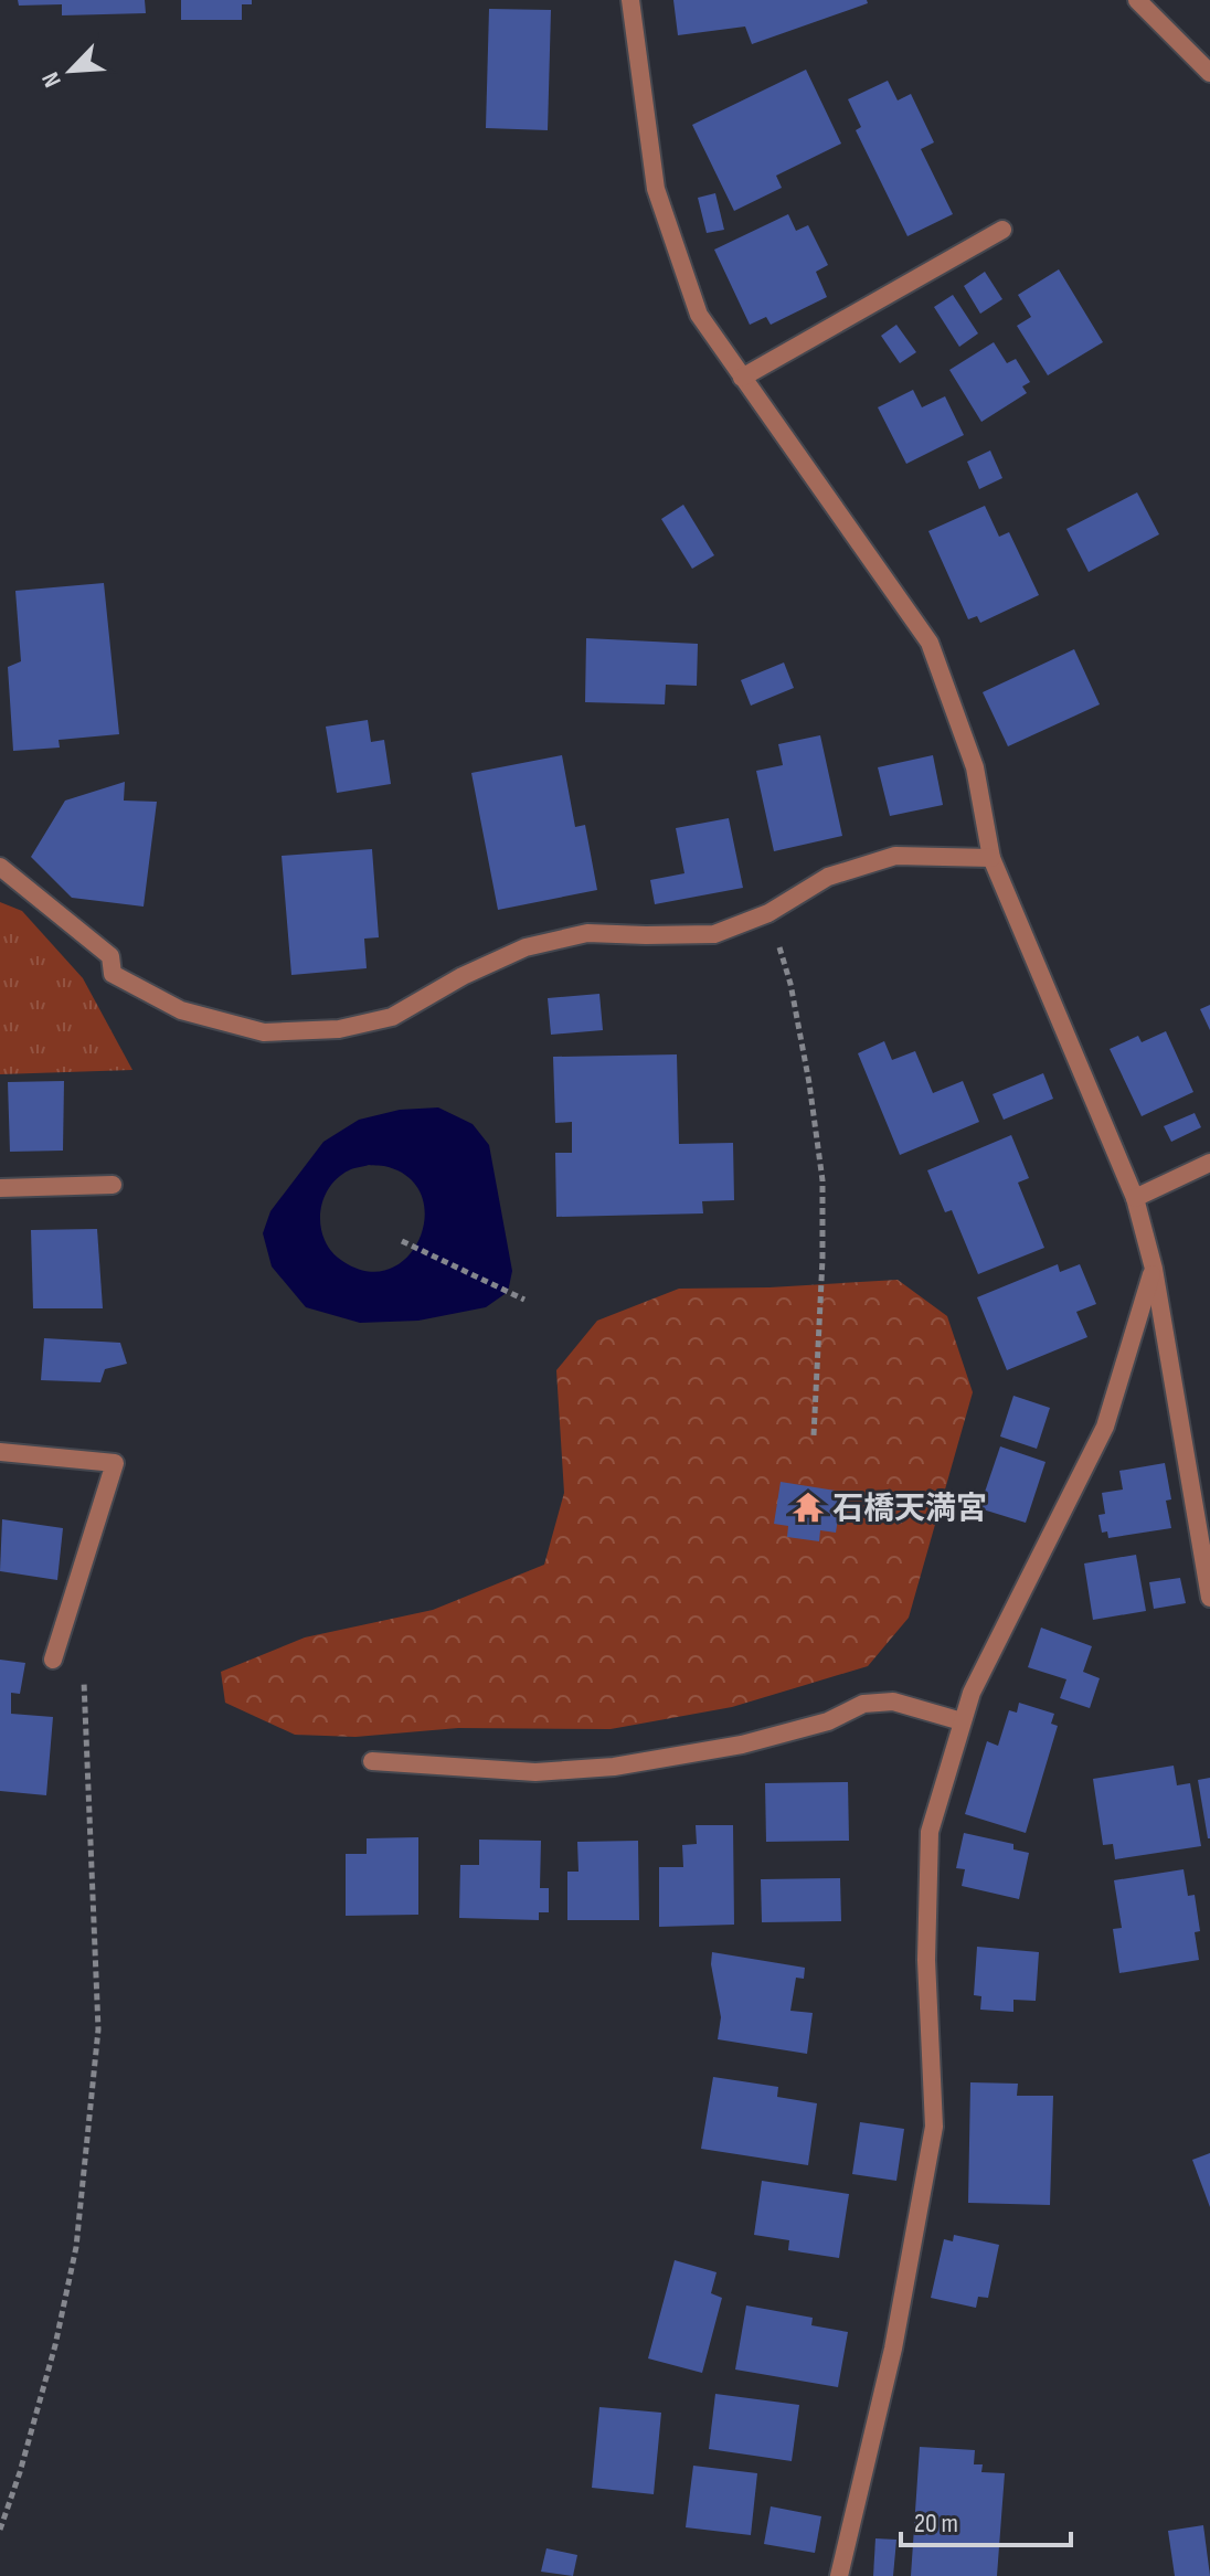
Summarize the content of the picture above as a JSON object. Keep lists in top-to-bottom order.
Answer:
{
  "places": {
    "temple": ["石橋天満宮"]
  },
  "scale_bar": "20 m",
  "north": "bottom left"
}
